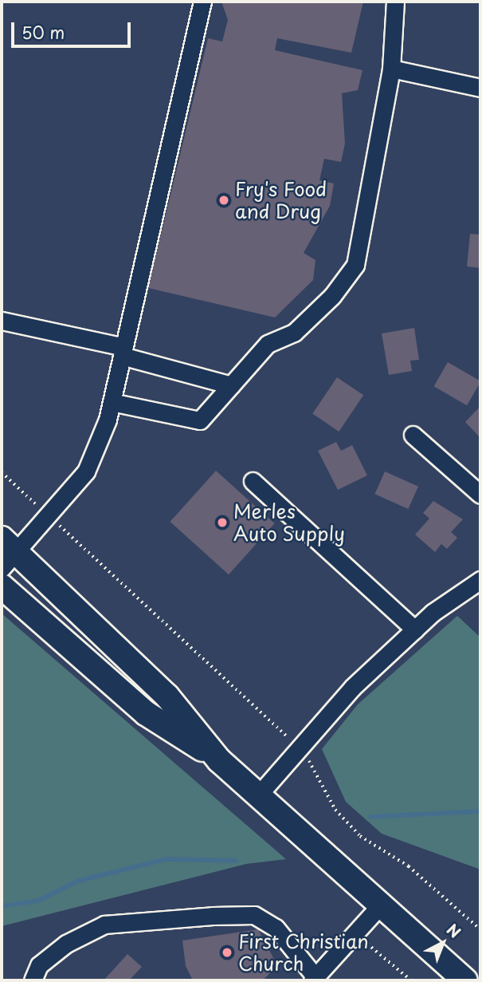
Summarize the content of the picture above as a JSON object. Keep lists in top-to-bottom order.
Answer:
{
  "places": ["Fry's Food and Drug", "Merles Auto Supply", "First Christian Church"],
  "scale_bar": "50 m",
  "north": "top right"
}
